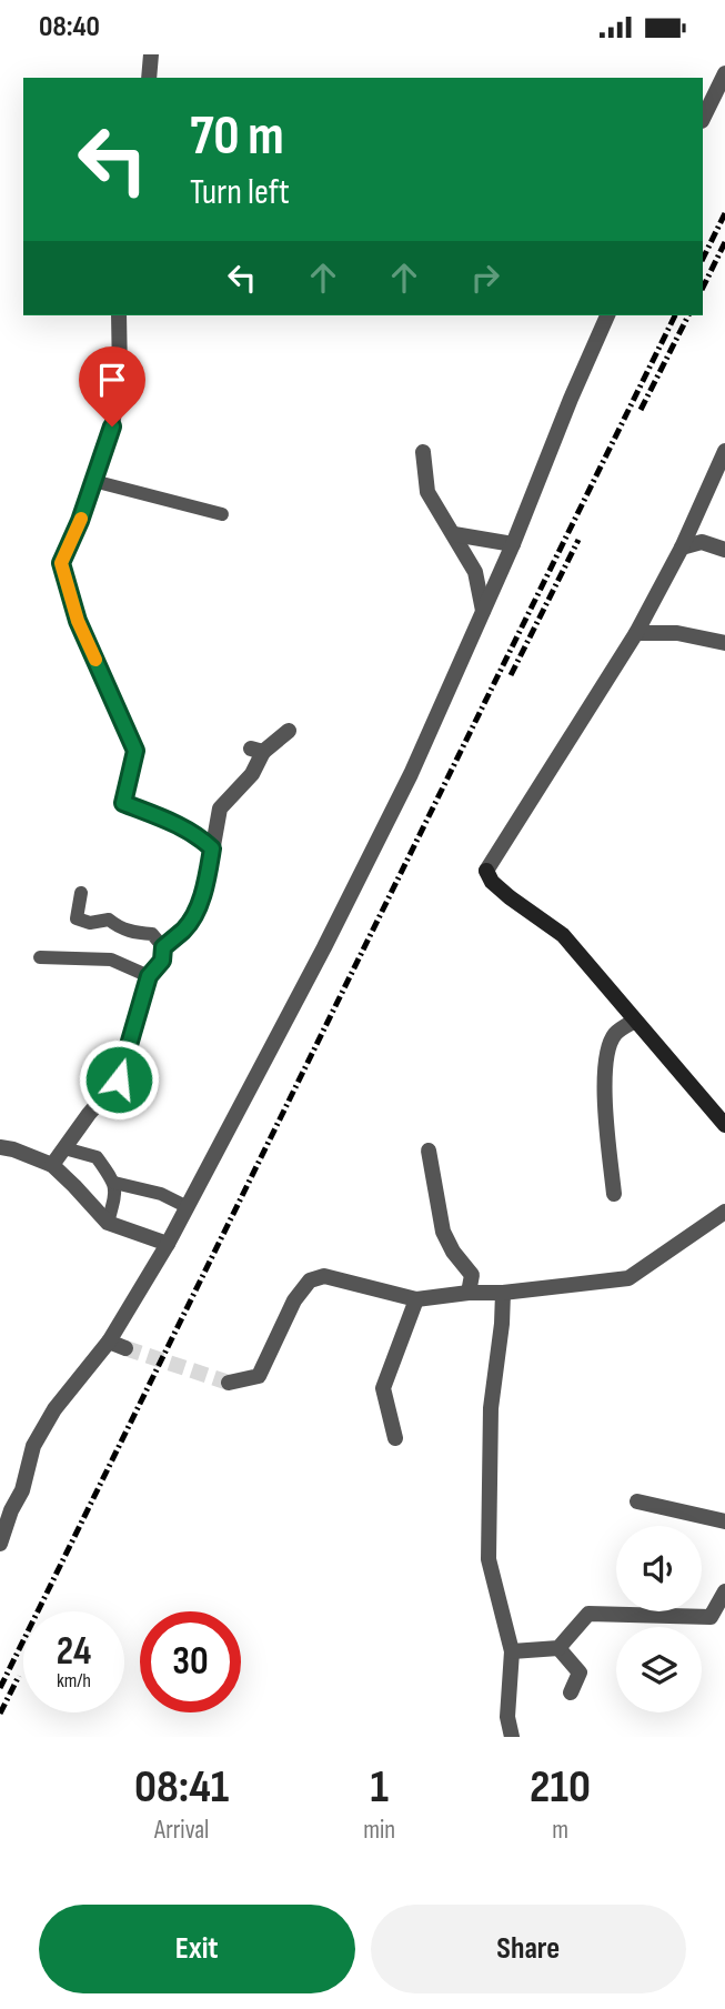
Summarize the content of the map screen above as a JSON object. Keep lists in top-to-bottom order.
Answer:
{
  "page": {
    "status": "08:40",
    "turn": ["70 m", "Turn left"],
    "speed": "24 km/h",
    "limit": "30",
    "eta": [
      "08:41",
      "Arrival",
      "1",
      "min",
      "210",
      "m"
    ],
    "buttons": ["Exit", "Share"]
  }
}
